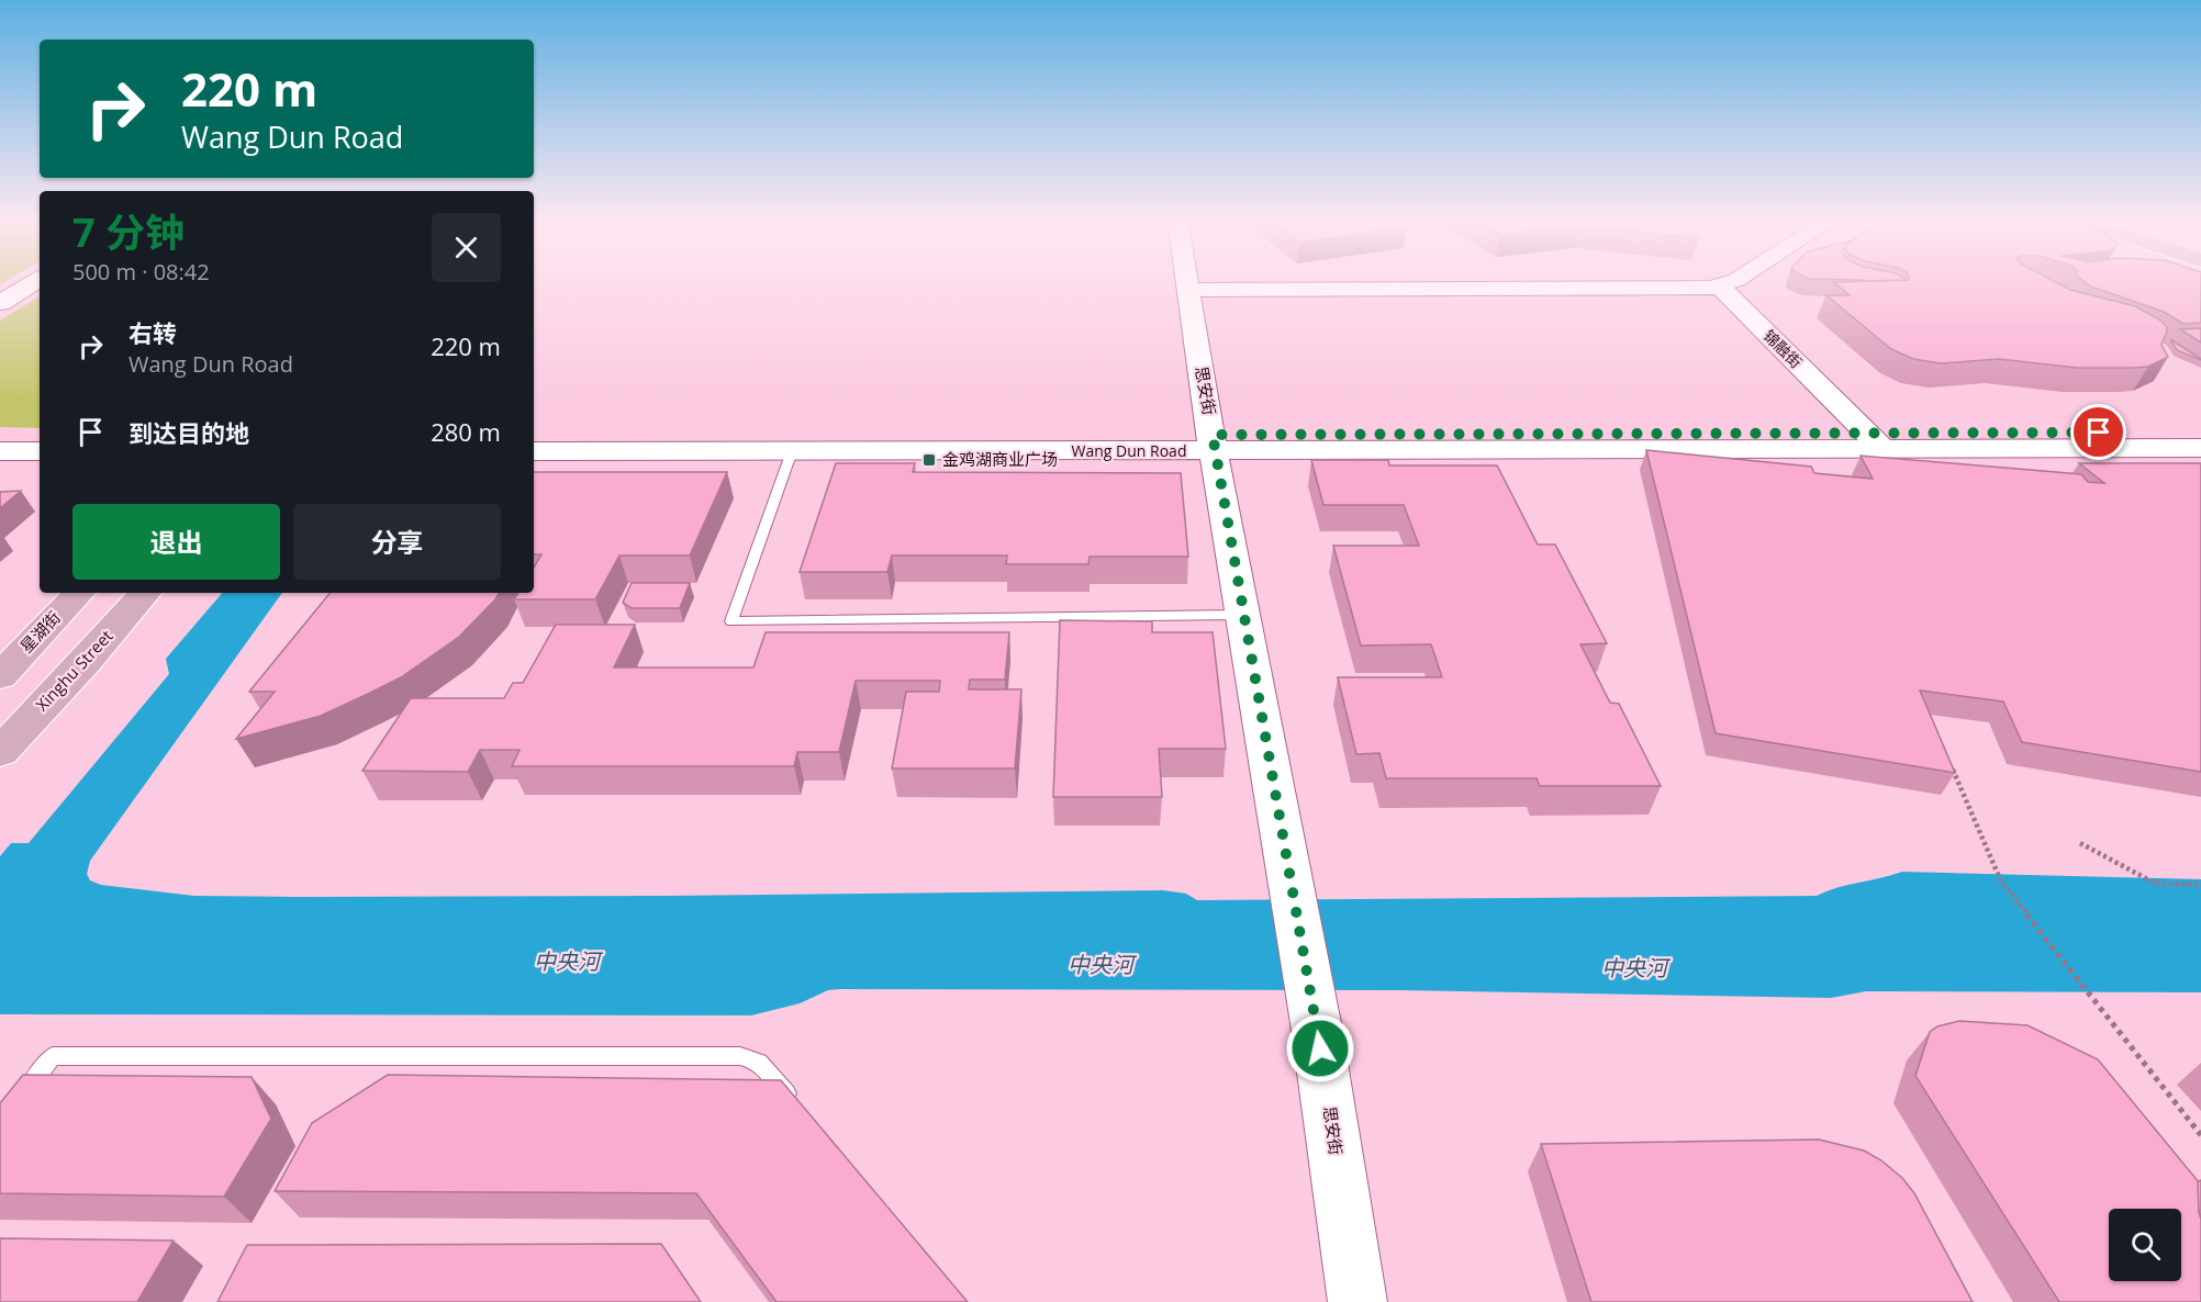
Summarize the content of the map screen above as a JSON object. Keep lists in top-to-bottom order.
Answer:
{
  "streets": {
    "main road": ["星湖街", "Xinghu Street"],
    "street": ["锦融街", "思安街", "Wang Dun Road"]
  },
  "crossings": [
    ["锦融街", "Wang Dun Road"],
    ["思安街", "Wang Dun Road"]
  ],
  "water": ["中央河"],
  "places": {
    "transit": ["金鸡湖商业广场"]
  },
  "page": {
    "turn": ["220 m", "Wang Dun Road"],
    "heading": ["7 分钟", "500 m · 08:42"],
    "list": [
      {
        "name": "右转",
        "note": "Wang Dun Road",
        "value": "220 m"
      },
      {
        "name": "到达目的地",
        "value": "280 m"
      }
    ],
    "buttons": ["退出", "分享"]
  }
}
